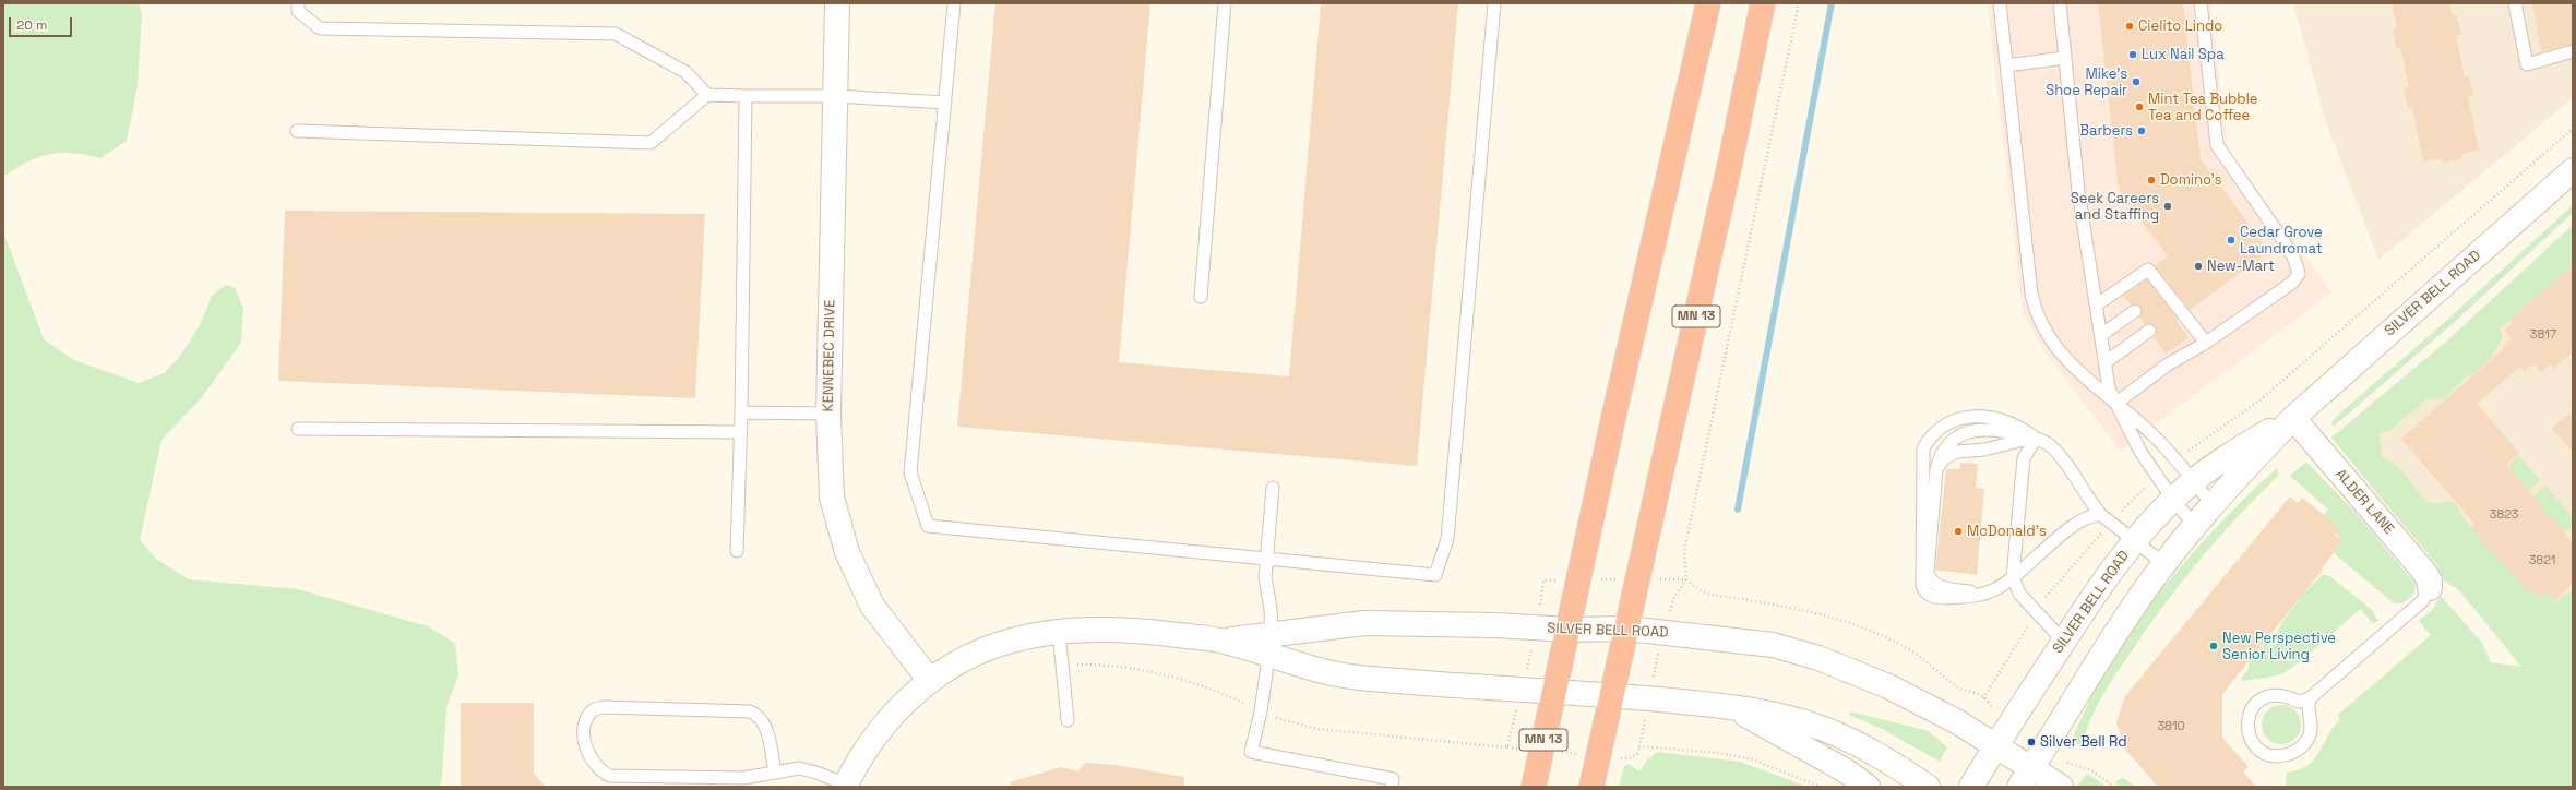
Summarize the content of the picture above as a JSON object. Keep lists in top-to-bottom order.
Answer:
{
  "streets": {
    "highway": ["MN 13"],
    "street": ["SILVER BELL ROAD", "KENNEBEC DRIVE", "ALDER LANE"]
  },
  "crossings": [
    ["SILVER BELL ROAD", "MN 13"],
    ["SILVER BELL ROAD", "KENNEBEC DRIVE"],
    ["SILVER BELL ROAD", "ALDER LANE"]
  ],
  "places": [
    "Cielito Lindo",
    "Lux Nail Spa",
    "Mike's Shoe Repair",
    "Mint Tea Bubble Tea and Coffee",
    "Barbers",
    "Domino's",
    "Seek Careers and Staffing",
    "Cedar Grove Laundromat",
    "New-Mart",
    "McDonald's",
    "New Perspective Senior Living",
    "Silver Bell Rd"
  ],
  "house_numbers": [
    "3817",
    "3823",
    "3821",
    "3810"
  ],
  "scale_bar": "20 m"
}
